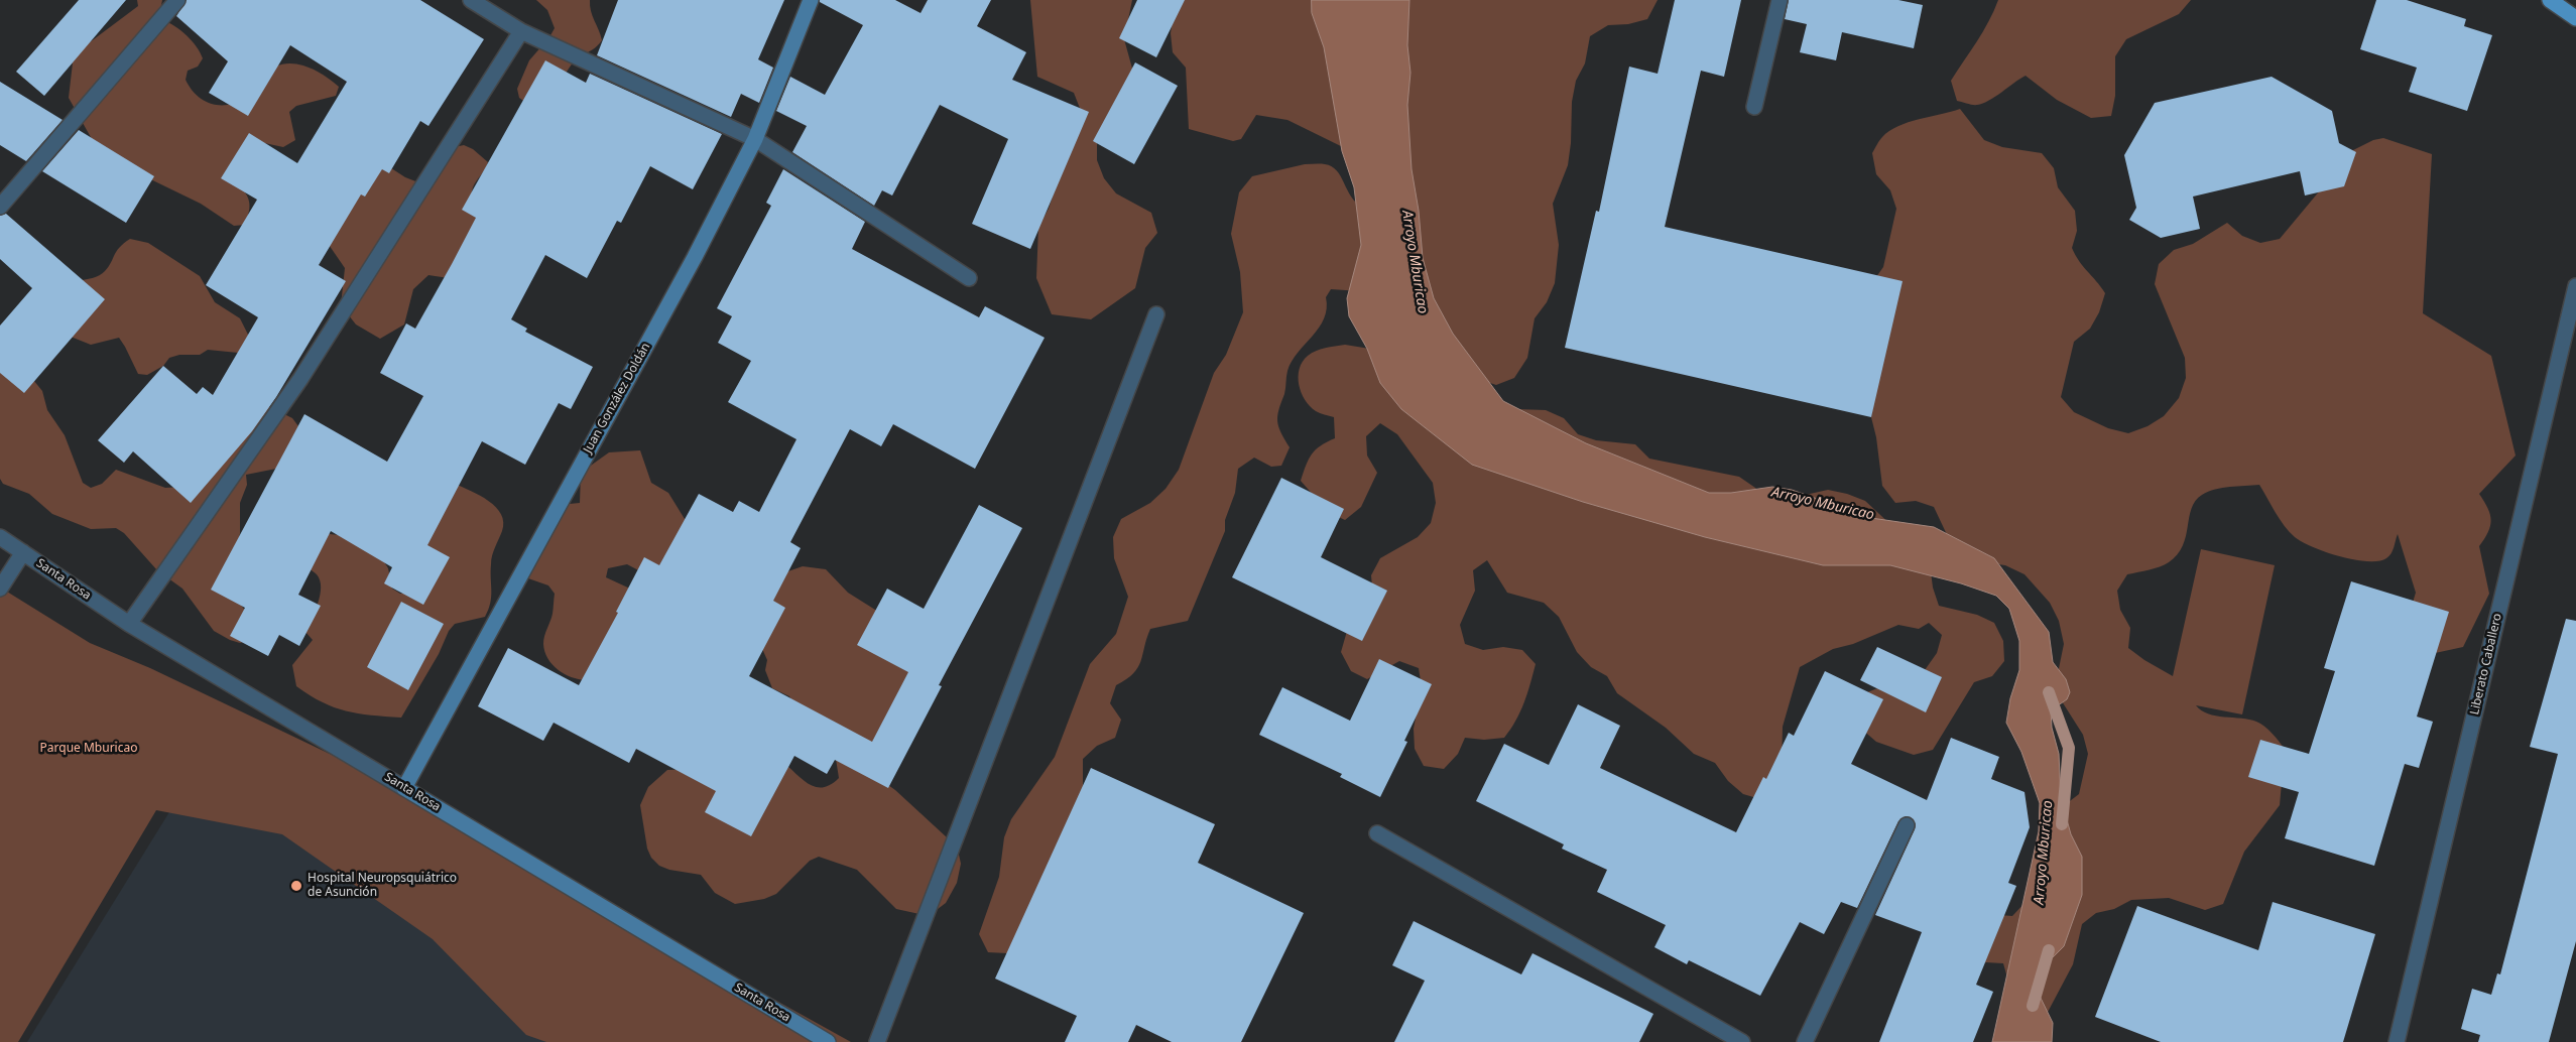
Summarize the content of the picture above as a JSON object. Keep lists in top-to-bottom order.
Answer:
{
  "streets": {
    "street": ["Juan González Doldán", "Santa Rosa", "Liberato Caballero"]
  },
  "crossings": [
    ["Juan González Doldán", "Santa Rosa"]
  ],
  "water": ["Arroyo Mburicao"],
  "parks": ["Parque Mburicao"],
  "places": ["Hospital Neuropsquiátrico de Asunción"]
}
